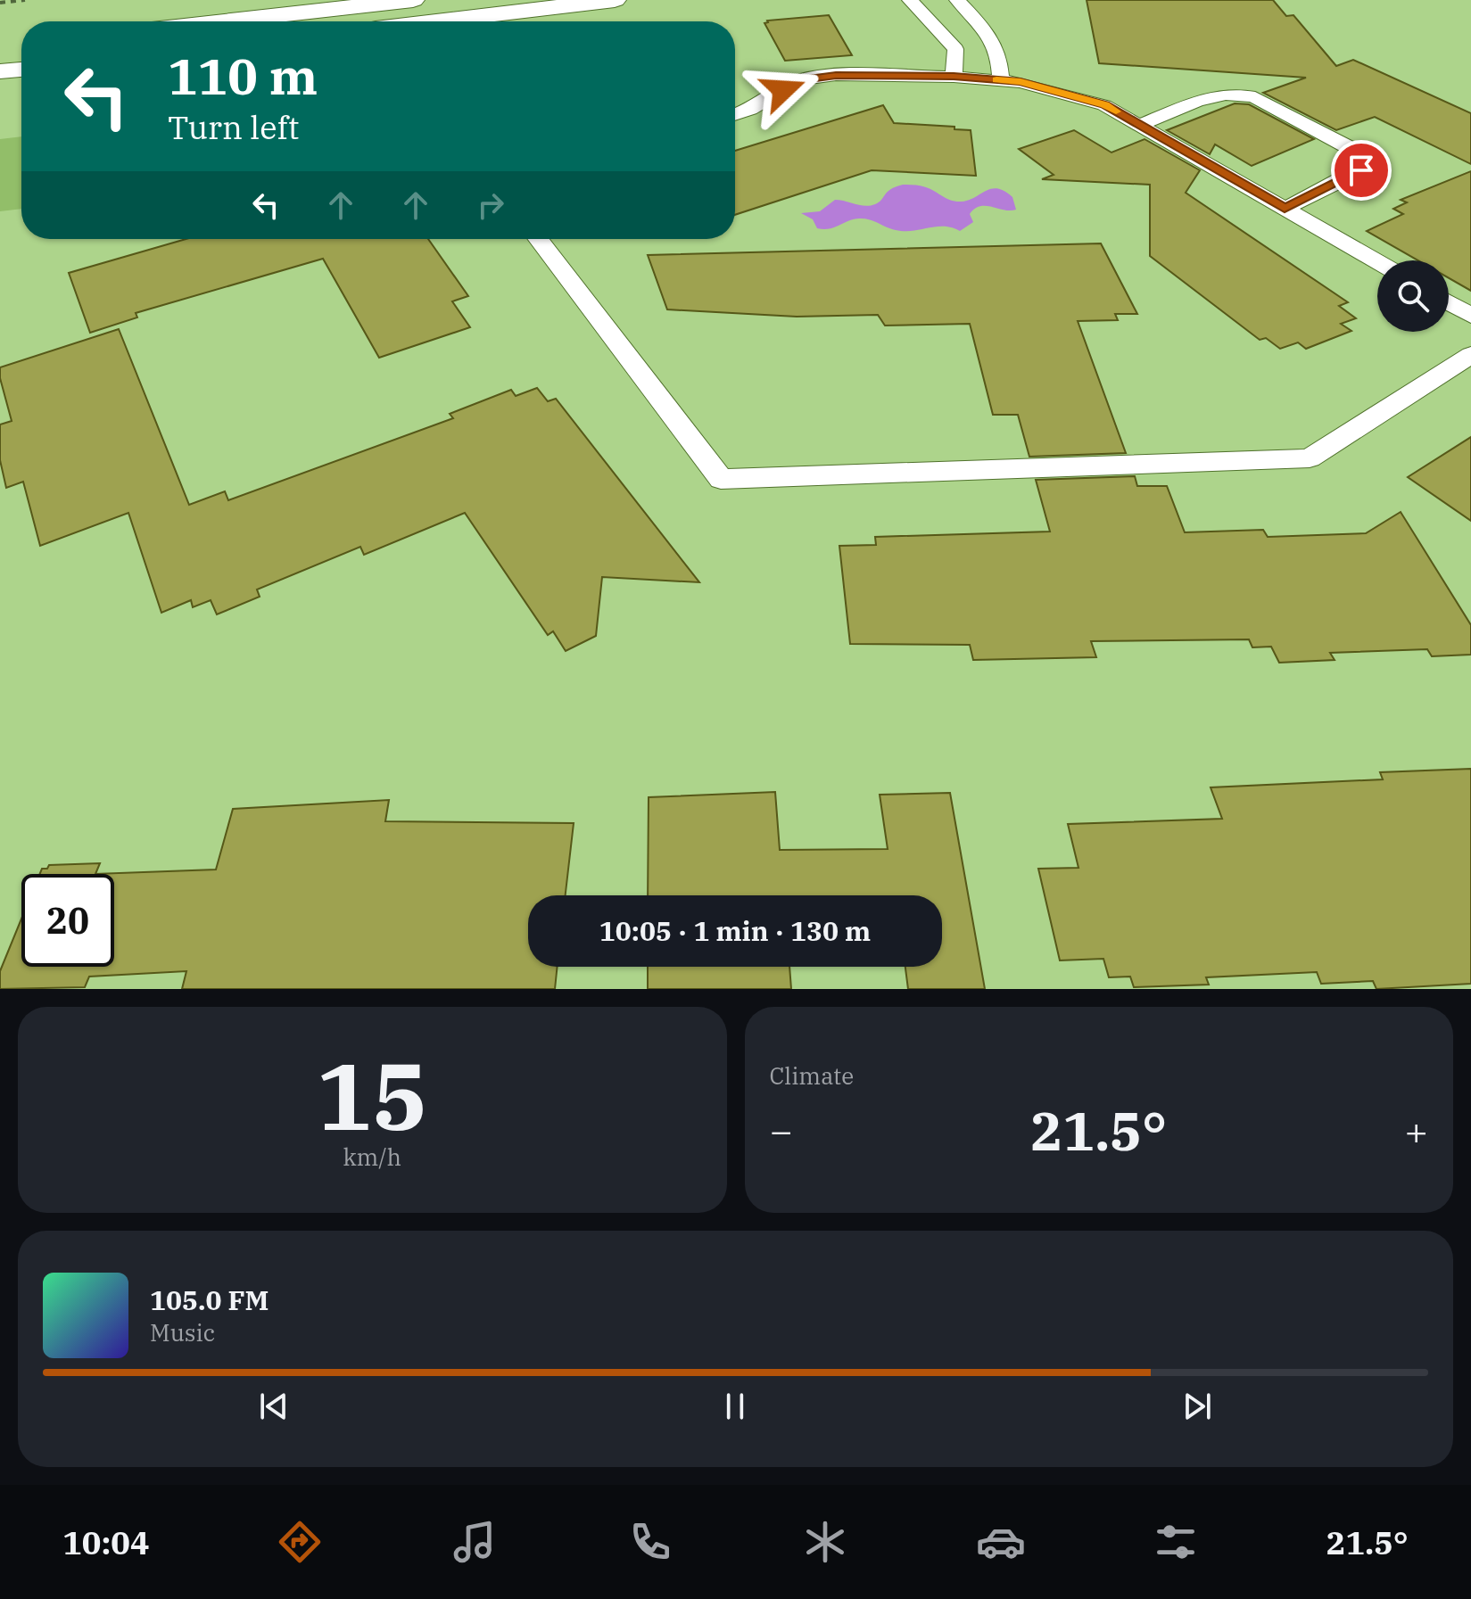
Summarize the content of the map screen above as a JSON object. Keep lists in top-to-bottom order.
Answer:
{
  "page": {
    "turn": ["110 m", "Turn left"],
    "limit": "20",
    "trip": "10:05 · 1 min · 130 m",
    "tile": [
      ["15", "km/h"],
      "Climate"
    ],
    "heat": ["−", "21.5°", "+"],
    "song": ["105.0 FM", "Music"],
    "tabs": ["10:04", "21.5°"]
  }
}
